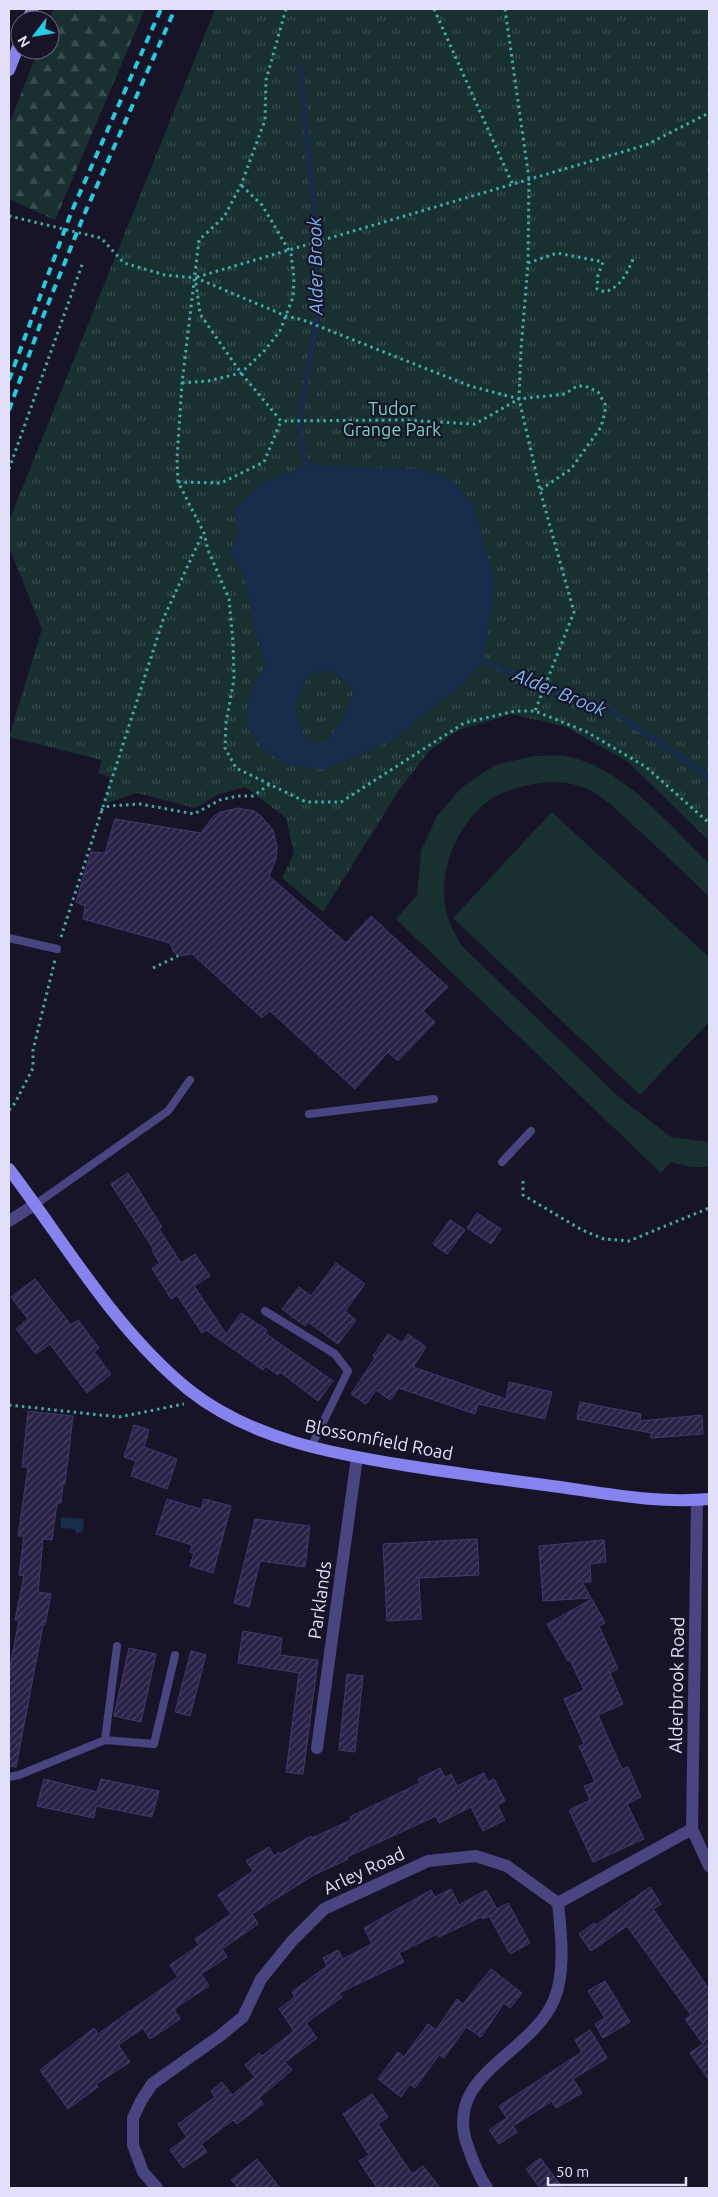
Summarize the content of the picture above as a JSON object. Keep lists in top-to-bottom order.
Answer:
{
  "streets": {
    "main road": ["Blossomfield Road"],
    "street": ["Parklands", "Alderbrook Road", "Arley Road"]
  },
  "crossings": [
    ["Blossomfield Road", "Parklands"],
    ["Blossomfield Road", "Alderbrook Road"]
  ],
  "water": ["Alder Brook"],
  "parks": ["Tudor Grange Park"],
  "scale_bar": "50 m",
  "north": "bottom left"
}
